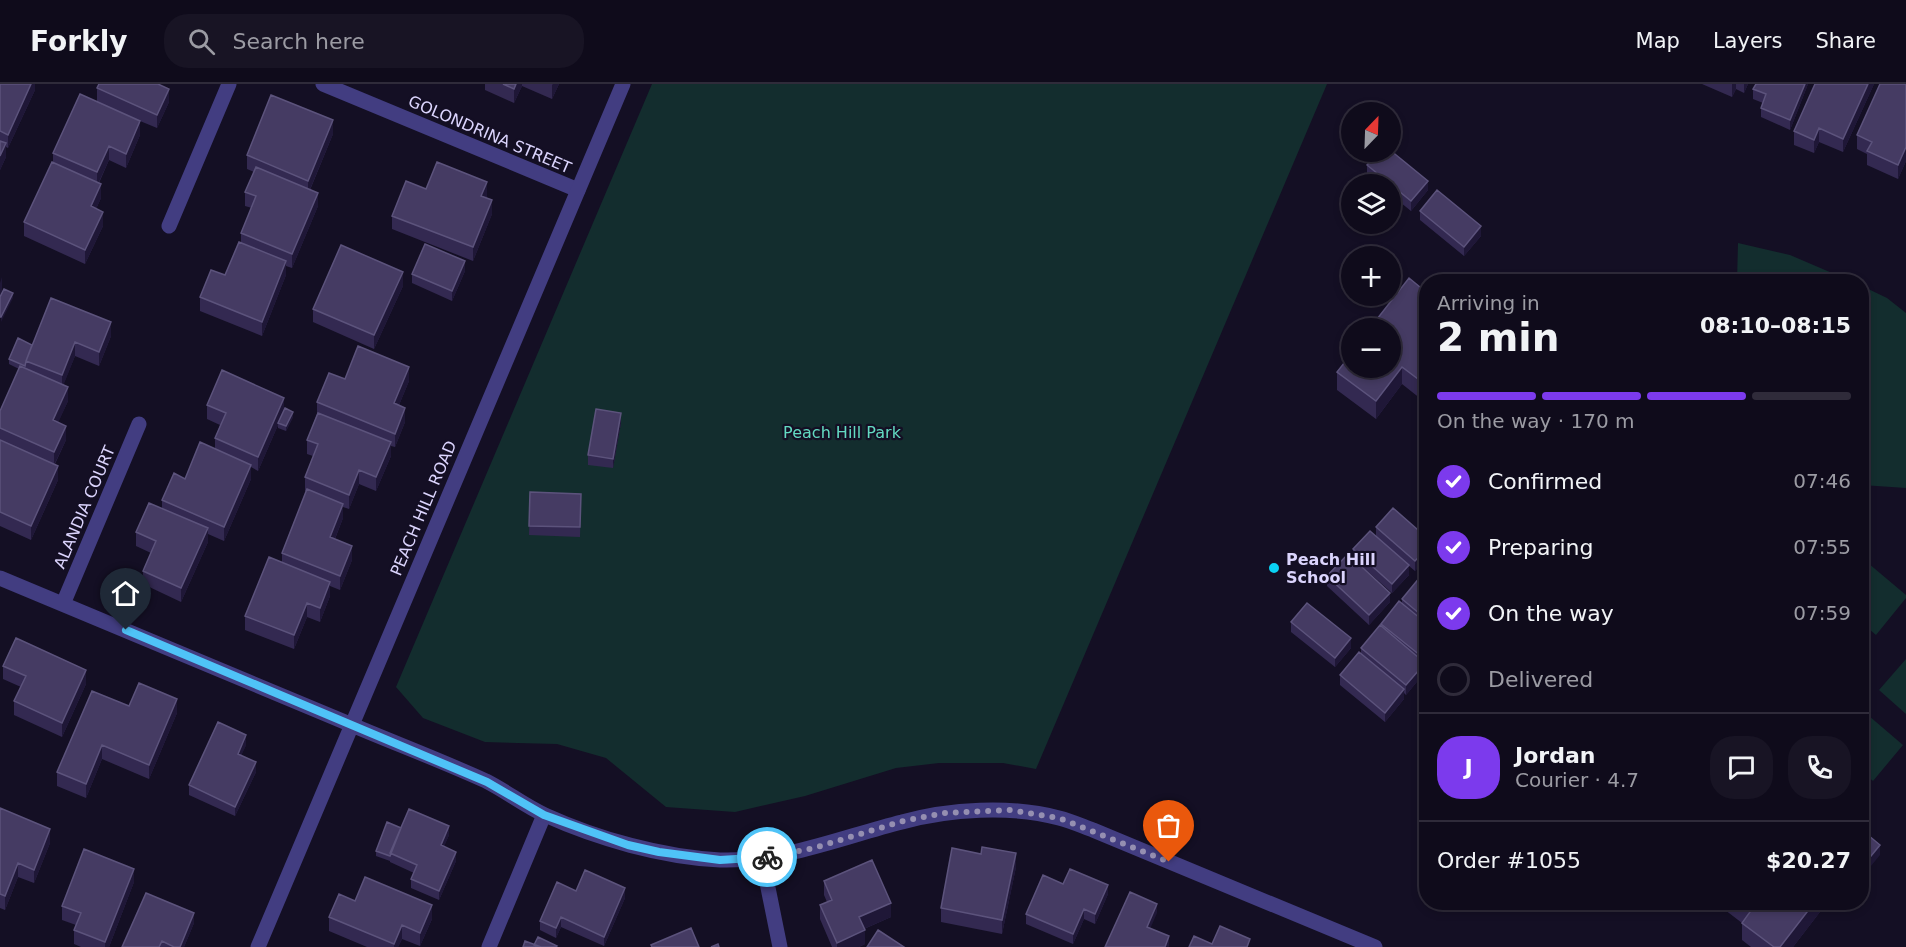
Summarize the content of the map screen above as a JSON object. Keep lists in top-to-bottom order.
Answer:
{
  "streets": {
    "street": ["GOLONDRINA STREET", "ALANDIA COURT", "PEACH HILL ROAD"]
  },
  "crossings": [
    ["GOLONDRINA STREET", "PEACH HILL ROAD"]
  ],
  "parks": ["Peach Hill Park"],
  "places": ["Peach Hill School"],
  "north": "top right",
  "page": {
    "header": "Forkly",
    "search": "Search here",
    "nav": ["Map", "Layers", "Share"],
    "map_buttons": ["+", "−"],
    "heading": ["2 min", "Arriving in", "08:10–08:15"],
    "panel": [
      "Jordan",
      "Courier · 4.7",
      "Order #1055",
      "$20.27"
    ],
    "bar": "On the way · 170 m",
    "list": [
      ["Confirmed", "07:46"],
      ["Preparing", "07:55"],
      ["On the way", "07:59"],
      "Delivered"
    ],
    "round": "J"
  }
}
